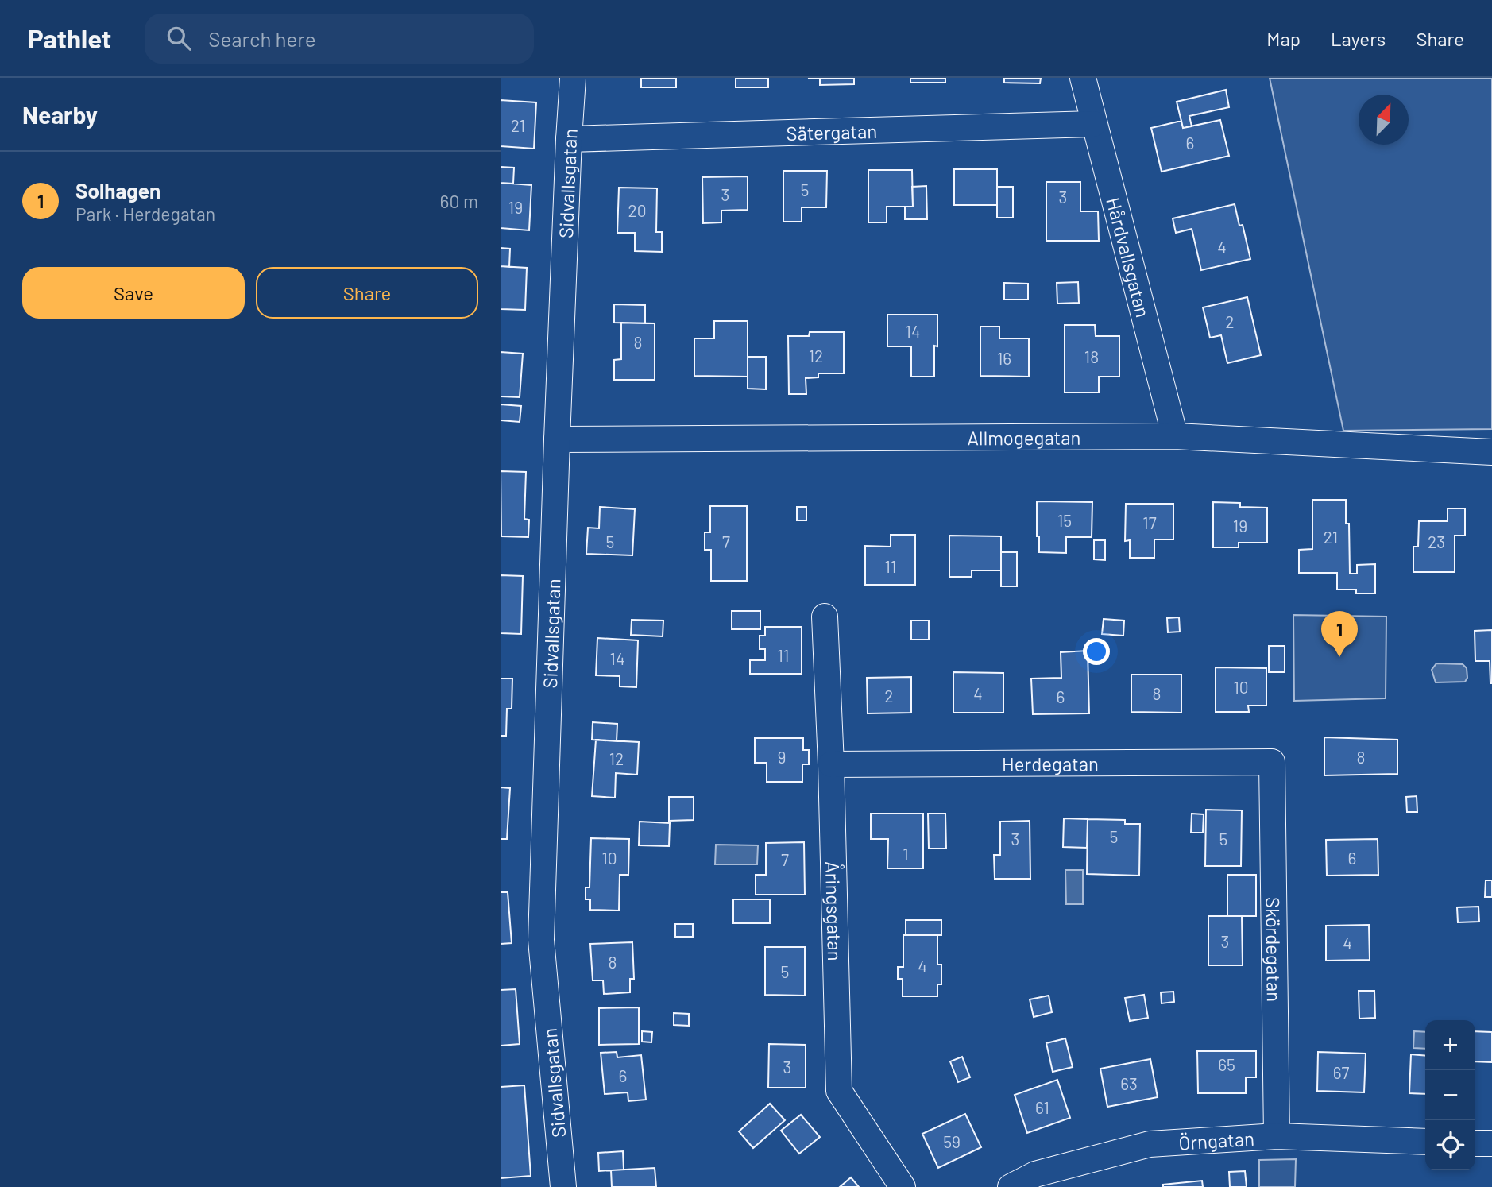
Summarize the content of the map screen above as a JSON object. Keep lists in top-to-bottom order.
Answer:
{
  "streets": {
    "street": [
      "Sätergatan",
      "Sidvallsgatan",
      "Hårdvallsgatan",
      "Allmogegatan",
      "Herdegatan",
      "Åringsgatan",
      "Skördegatan",
      "Örngatan"
    ]
  },
  "crossings": [
    ["Sätergatan", "Sidvallsgatan"],
    ["Sätergatan", "Hårdvallsgatan"],
    ["Sidvallsgatan", "Allmogegatan"],
    ["Hårdvallsgatan", "Allmogegatan"],
    ["Herdegatan", "Åringsgatan"],
    ["Herdegatan", "Skördegatan"],
    ["Skördegatan", "Örngatan"]
  ],
  "house_numbers": [
    "21",
    "6",
    "5",
    "3",
    "3",
    "19",
    "20",
    "4",
    "2",
    "14",
    "8",
    "12",
    "18",
    "16",
    "15",
    "17",
    "19",
    "21",
    "5",
    "7",
    "23",
    "11",
    "11",
    "14",
    "10",
    "4",
    "8",
    "2",
    "6",
    "9",
    "8",
    "12",
    "5",
    "3",
    "5",
    "1",
    "10",
    "6",
    "7",
    "3",
    "4",
    "8",
    "4",
    "5",
    "65",
    "3",
    "67",
    "6",
    "63",
    "61",
    "59"
  ],
  "north": "top right",
  "page": {
    "header": "Pathlet",
    "search": "Search here",
    "nav": ["Map", "Layers", "Share"],
    "heading": "Nearby",
    "list": [
      {
        "mark": "1",
        "name": "Solhagen",
        "note": "Park · Herdegatan",
        "value": "60 m"
      }
    ],
    "buttons": ["Save", "Share"],
    "pins": "1",
    "map_buttons": ["+", "−"]
  }
}
